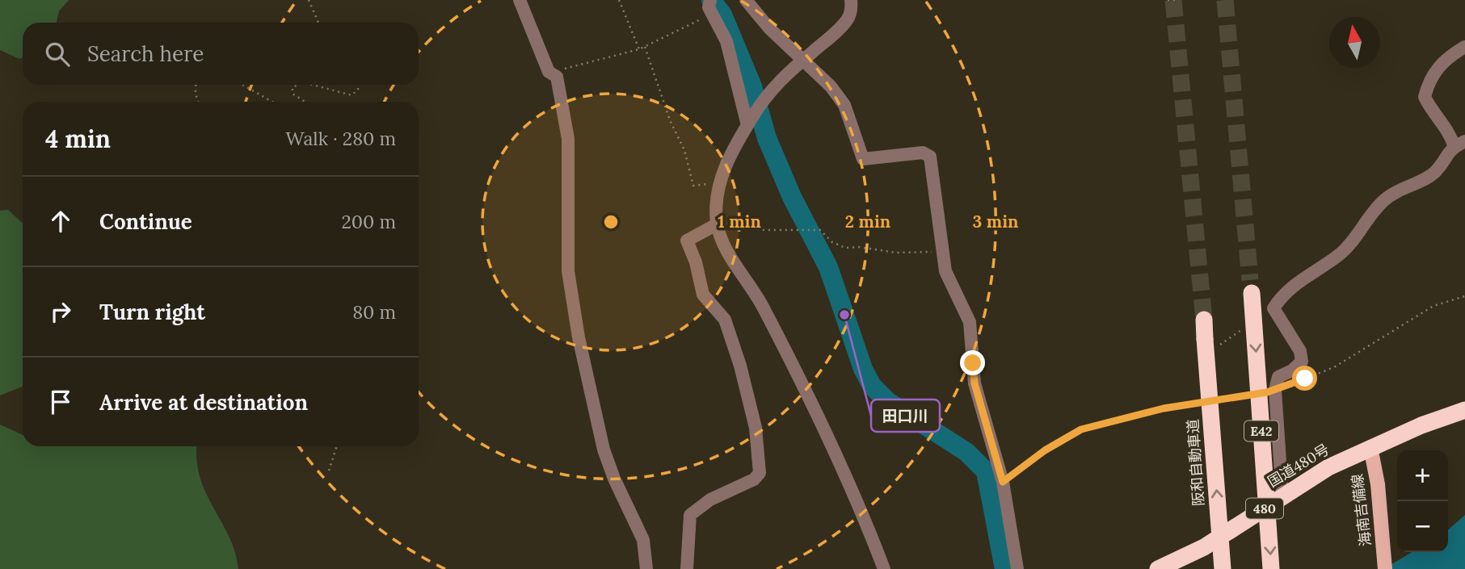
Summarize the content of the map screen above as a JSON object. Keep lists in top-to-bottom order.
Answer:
{
  "streets": {
    "highway": [
      "E42",
      "阪和自動車道",
      "国道480号",
      "480"
    ],
    "main road": ["海南吉備線"]
  },
  "crossings": [
    ["国道480号", "海南吉備線"]
  ],
  "places": ["田口川"],
  "north": "top",
  "page": {
    "search": "Search here",
    "heading": ["4 min", "Walk · 280 m"],
    "list": [
      ["Continue", "200 m"],
      ["Turn right", "80 m"],
      "Arrive at destination"
    ],
    "map_buttons": ["+", "−"]
  },
  "rings": ["1 min", "2 min", "3 min"]
}
